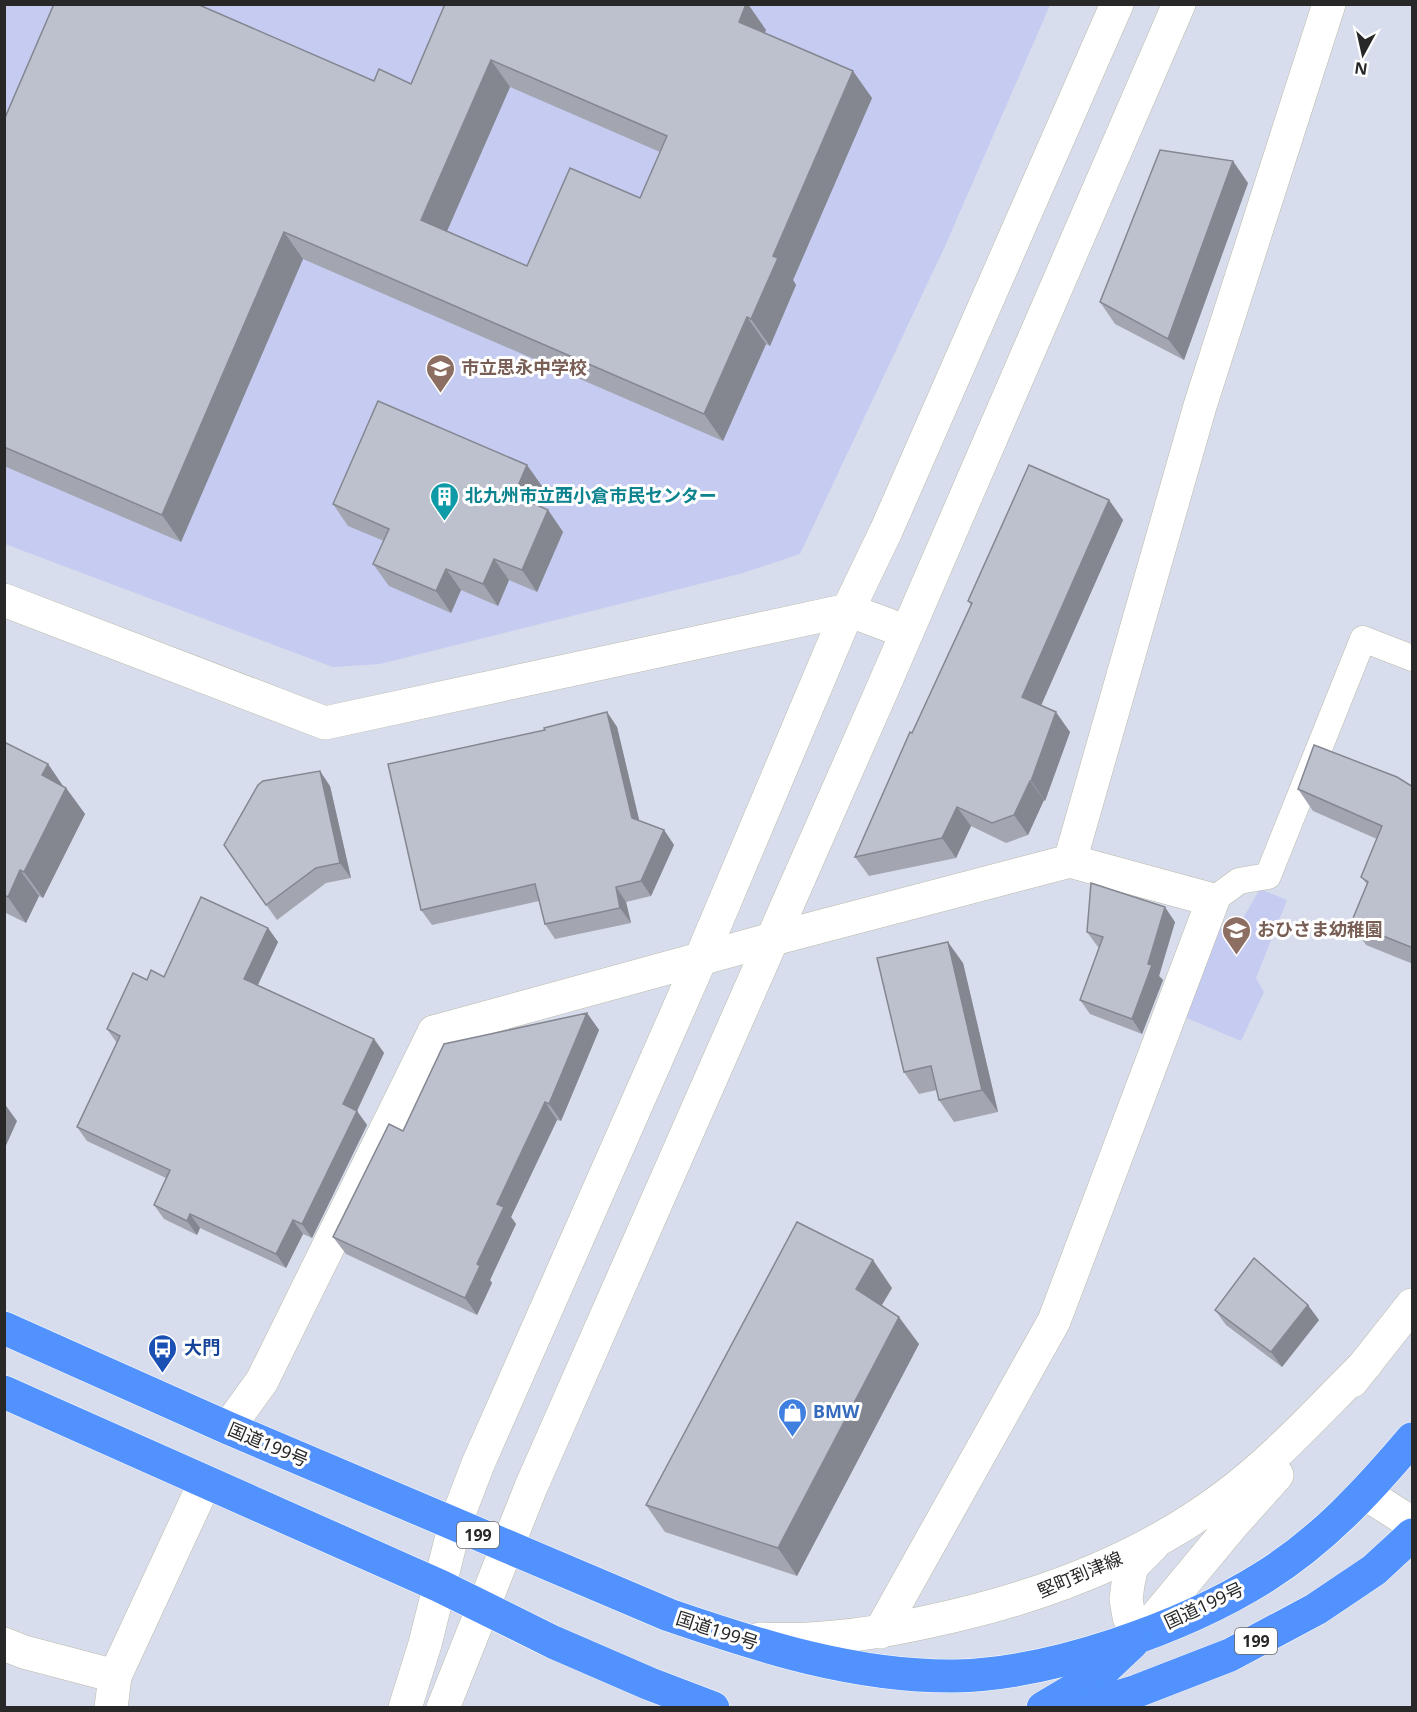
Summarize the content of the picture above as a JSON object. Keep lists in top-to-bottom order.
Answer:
{
  "streets": {
    "highway": ["国道199号", "199"],
    "street": ["堅町到津線"]
  },
  "crossings": [
    ["国道199号", "堅町到津線"]
  ],
  "places": {
    "school or university": ["市立思永中学校", "おひさま幼稚園"],
    "building": ["北九州市立西小倉市民センター"],
    "bus stop": ["大門"],
    "shop": ["BMW"]
  },
  "north": "bottom"
}
